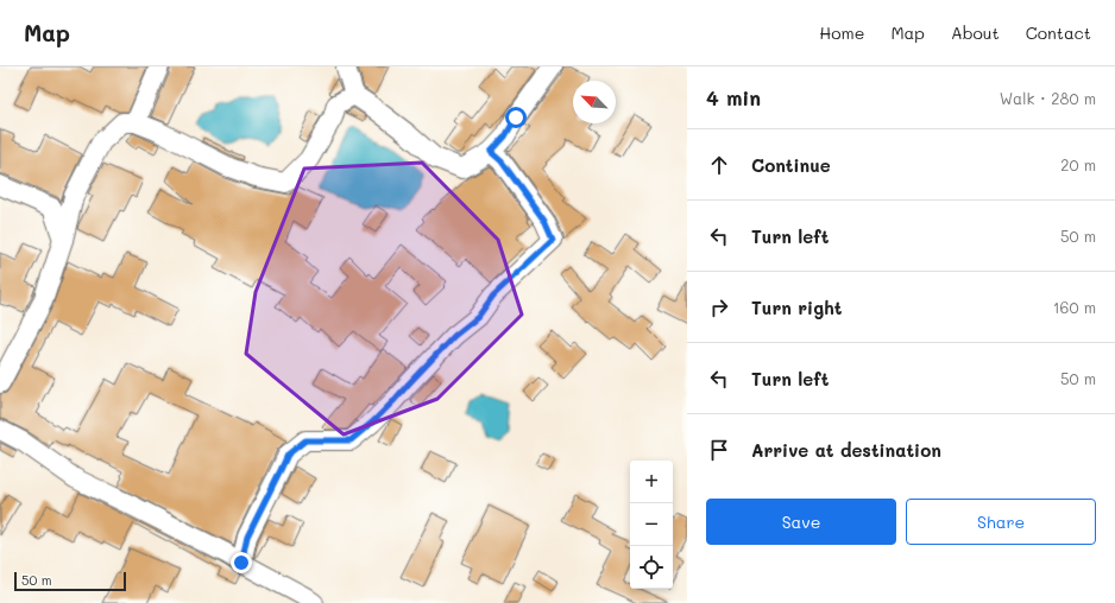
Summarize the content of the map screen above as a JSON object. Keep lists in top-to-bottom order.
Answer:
{
  "scale_bar": "50 m",
  "north": "top left",
  "page": {
    "header": "Map",
    "nav": [
      "Home",
      "Map",
      "About",
      "Contact"
    ],
    "heading": ["4 min", "Walk · 280 m"],
    "list": [
      ["Continue", "20 m"],
      ["Turn left", "50 m"],
      ["Turn right", "160 m"],
      ["Turn left", "50 m"],
      "Arrive at destination"
    ],
    "map_buttons": ["+", "−"],
    "buttons": ["Save", "Share"],
    "scale": "50 m"
  }
}
